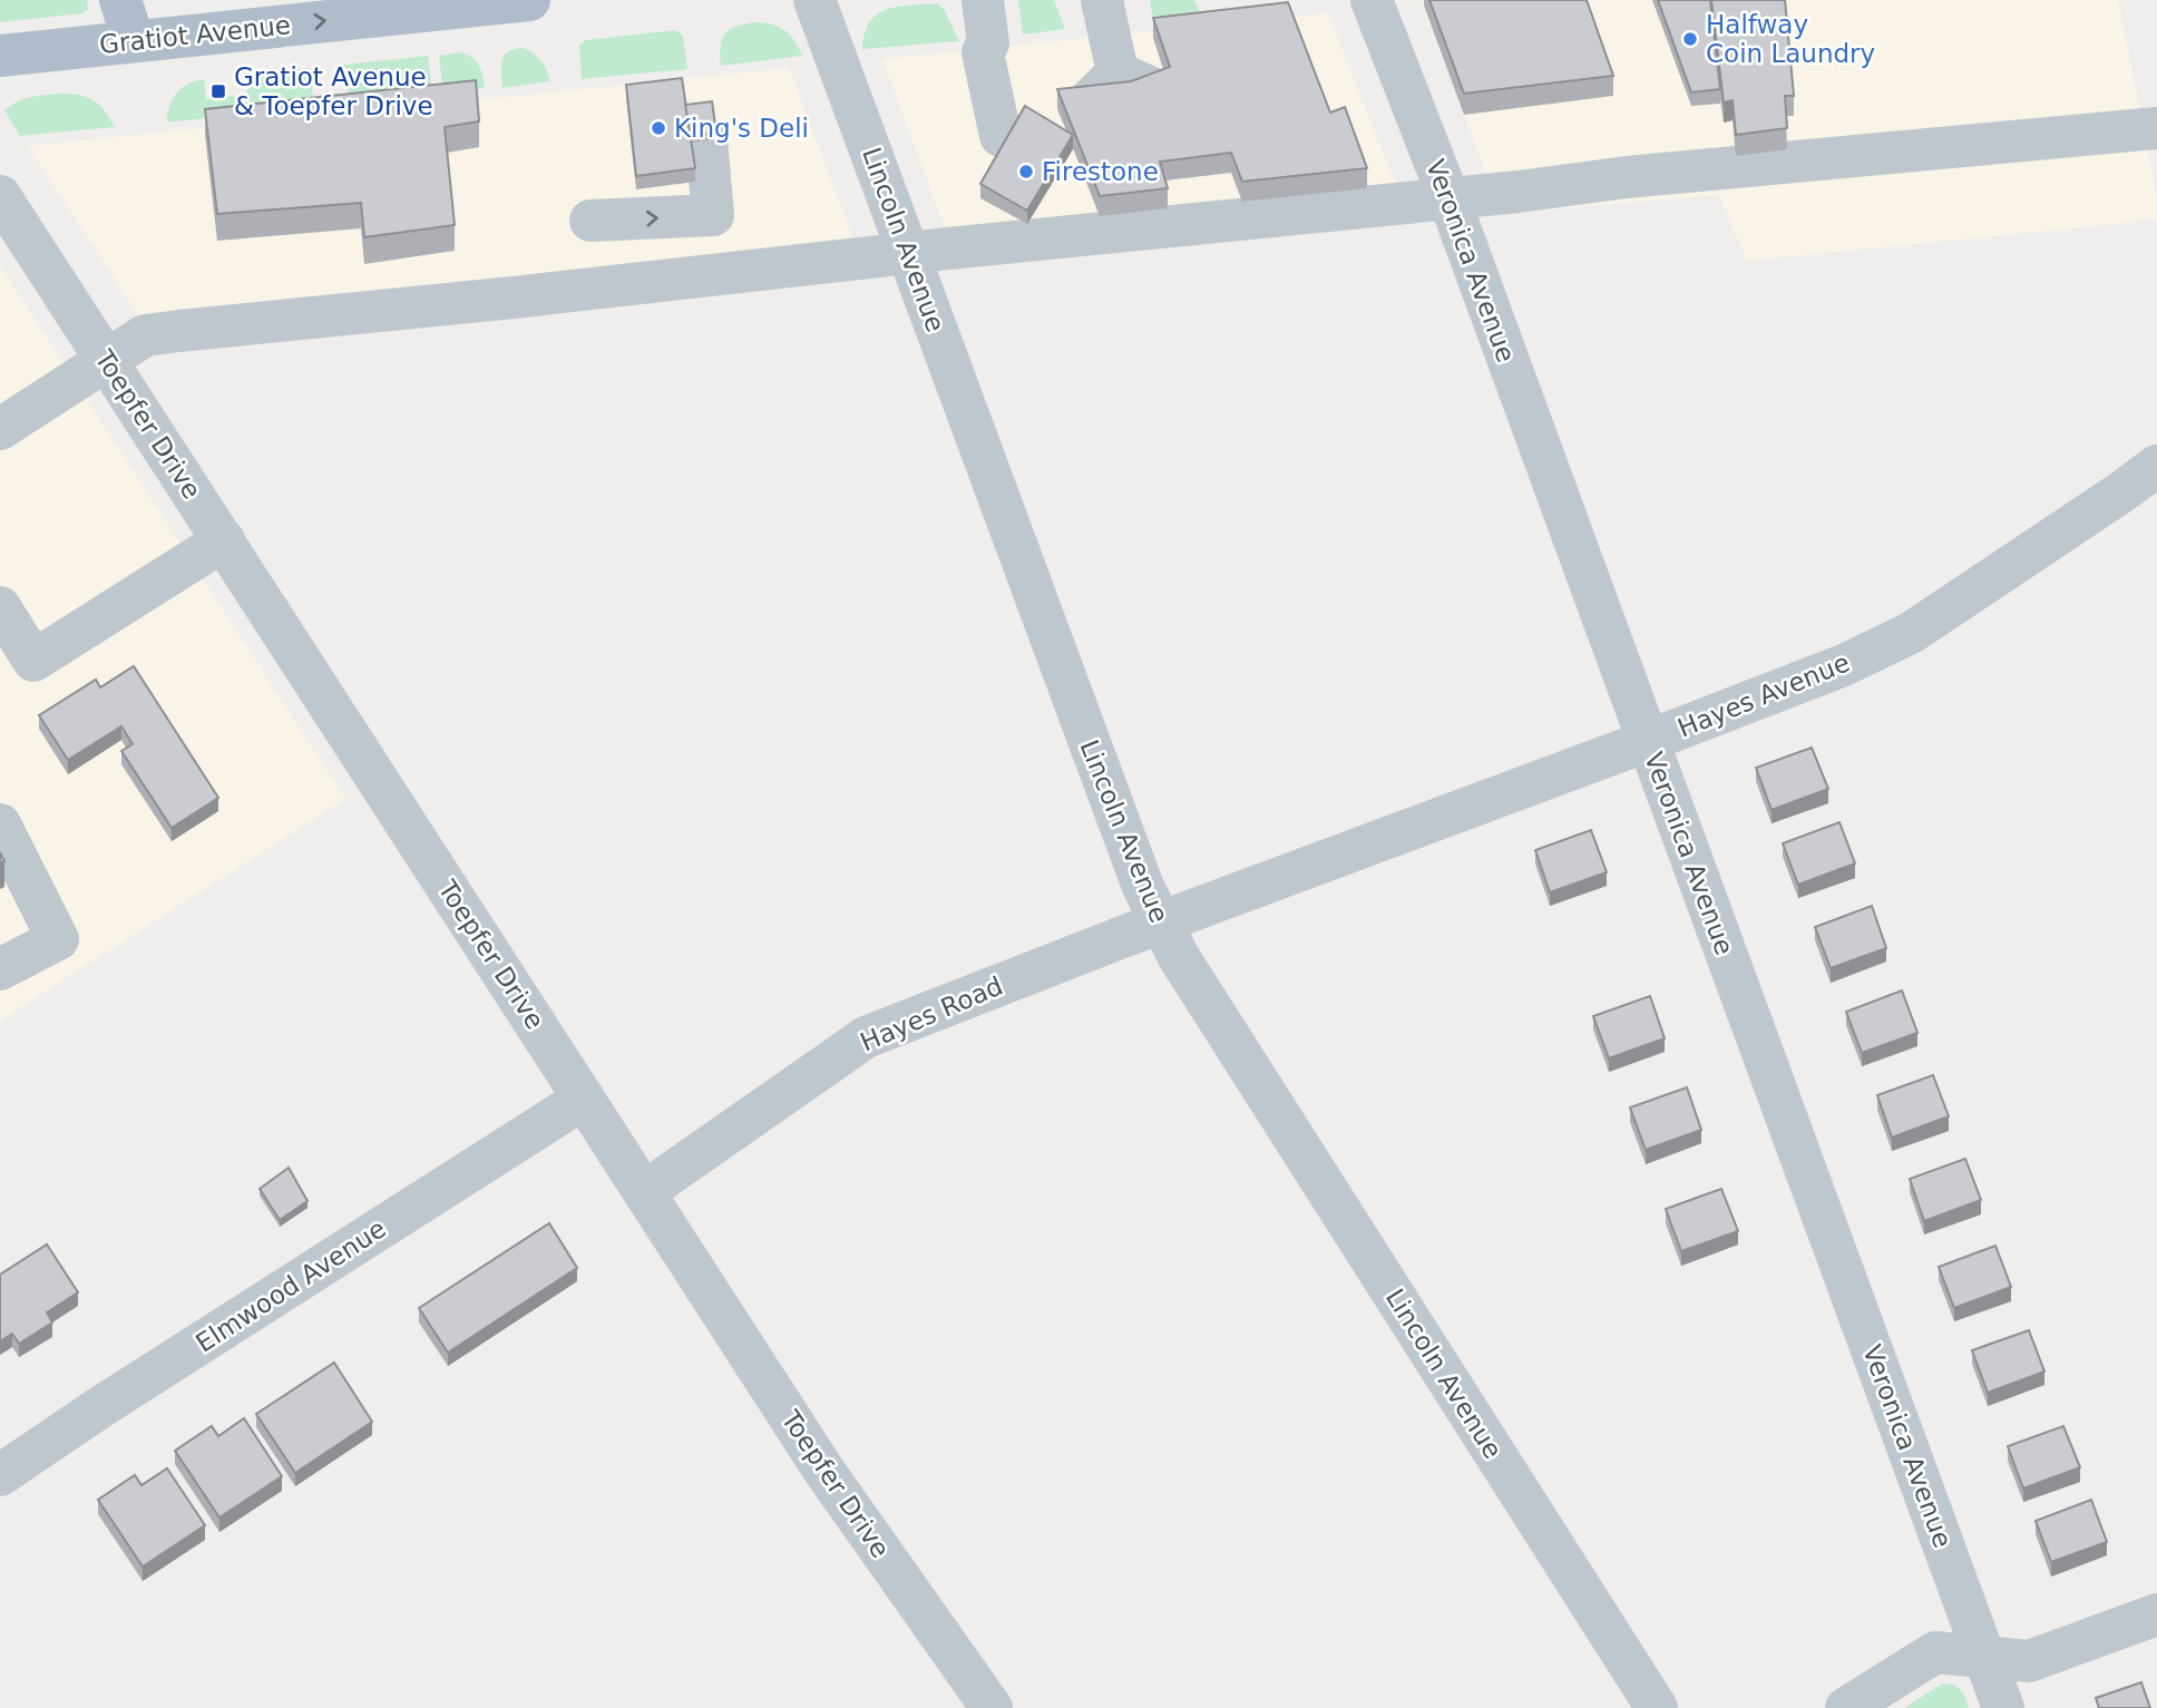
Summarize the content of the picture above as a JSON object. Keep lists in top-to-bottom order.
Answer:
{
  "streets": {
    "main road": ["Gratiot Avenue"],
    "street": [
      "Lincoln Avenue",
      "Veronica Avenue",
      "Toepfer Drive",
      "Hayes Avenue",
      "Hayes Road",
      "Elmwood Avenue"
    ]
  },
  "crossings": [
    ["Lincoln Avenue", "Hayes Avenue"],
    ["Lincoln Avenue", "Hayes Road"],
    ["Veronica Avenue", "Hayes Avenue"],
    ["Toepfer Drive", "Hayes Road"],
    ["Toepfer Drive", "Elmwood Avenue"],
    ["Hayes Avenue", "Hayes Road"]
  ],
  "one_way": ["Gratiot Avenue"],
  "places": {
    "other": ["Halfway Coin Laundry", "King's Deli", "Firestone"],
    "transit": ["Gratiot Avenue & Toepfer Drive"]
  }
}
